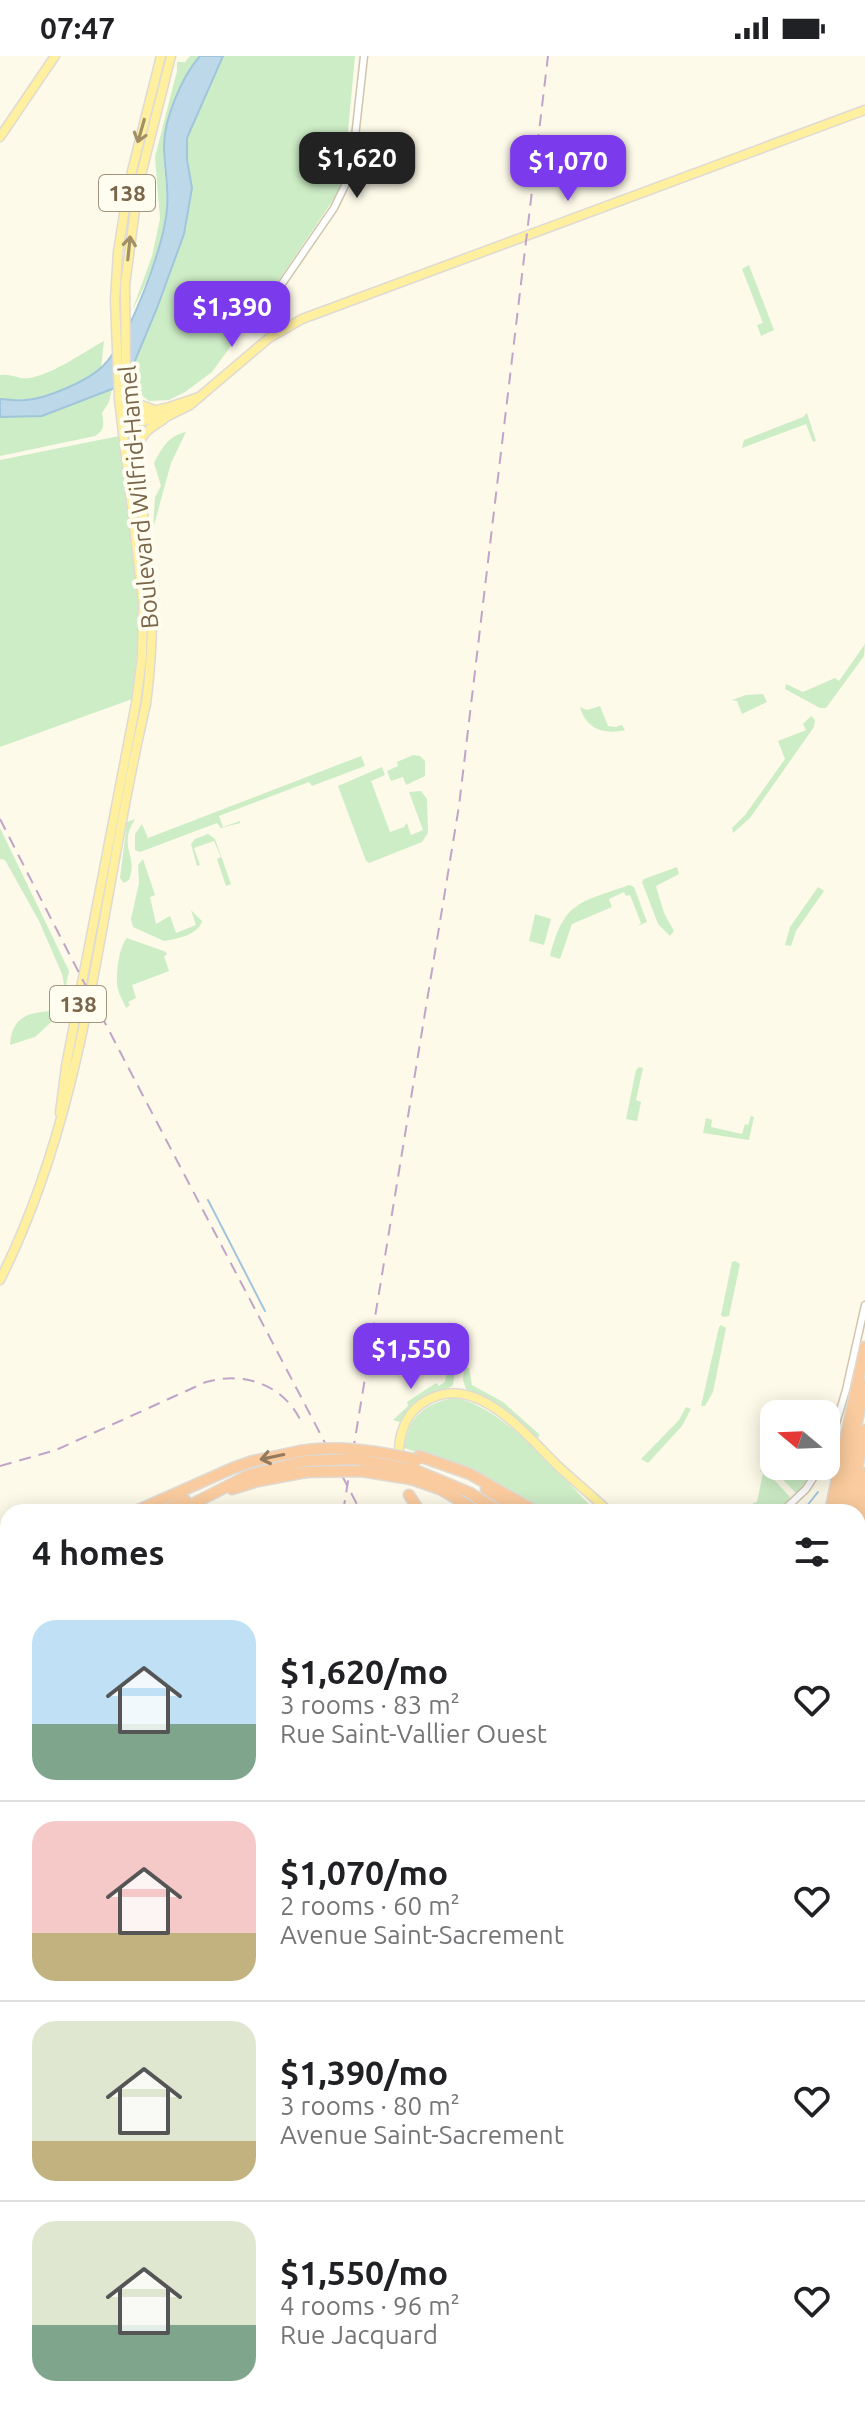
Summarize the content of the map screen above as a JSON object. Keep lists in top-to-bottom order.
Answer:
{
  "streets": {
    "main road": ["138", "Boulevard Wilfrid-Hamel"]
  },
  "north": "left",
  "page": {
    "status": "07:47",
    "price": [
      "$1,620",
      "$1,070",
      "$1,390",
      "$1,550"
    ],
    "heading": "4 homes",
    "list": [
      {
        "name": "$1,620/mo",
        "note": "3 rooms · 83 m² · Rue Saint-Vallier Ouest"
      },
      {
        "name": "$1,070/mo",
        "note": "2 rooms · 60 m² · Avenue Saint-Sacrement"
      },
      {
        "name": "$1,390/mo",
        "note": "3 rooms · 80 m² · Avenue Saint-Sacrement"
      },
      {
        "name": "$1,550/mo",
        "note": "4 rooms · 96 m² · Rue Jacquard"
      }
    ]
  }
}
